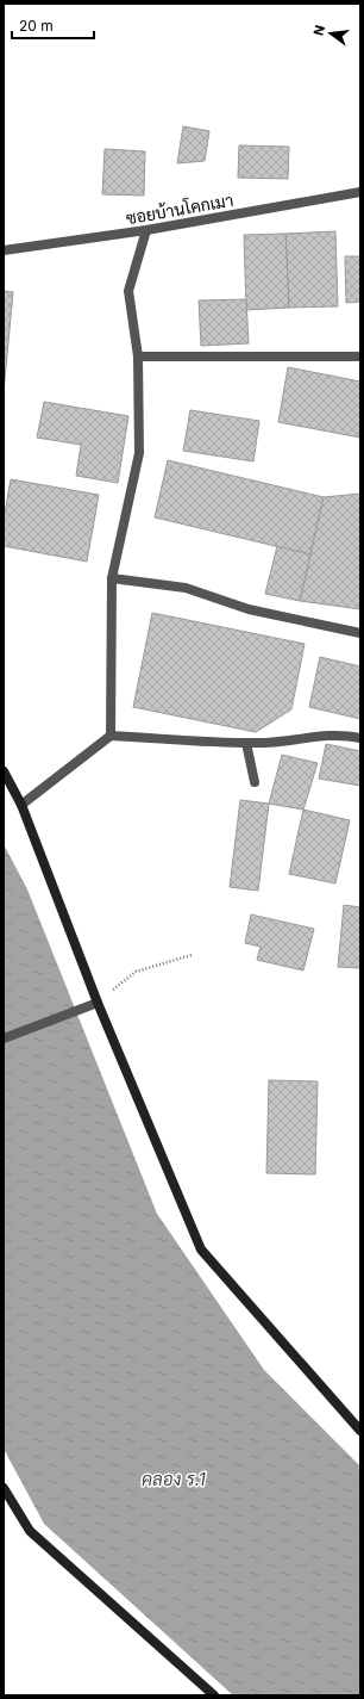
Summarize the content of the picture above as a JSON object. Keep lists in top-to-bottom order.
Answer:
{
  "streets": {
    "street": ["ซอยบ้านโคกเมา"]
  },
  "water": ["คลอง ร.1"],
  "scale_bar": "20 m",
  "north": "left"
}
